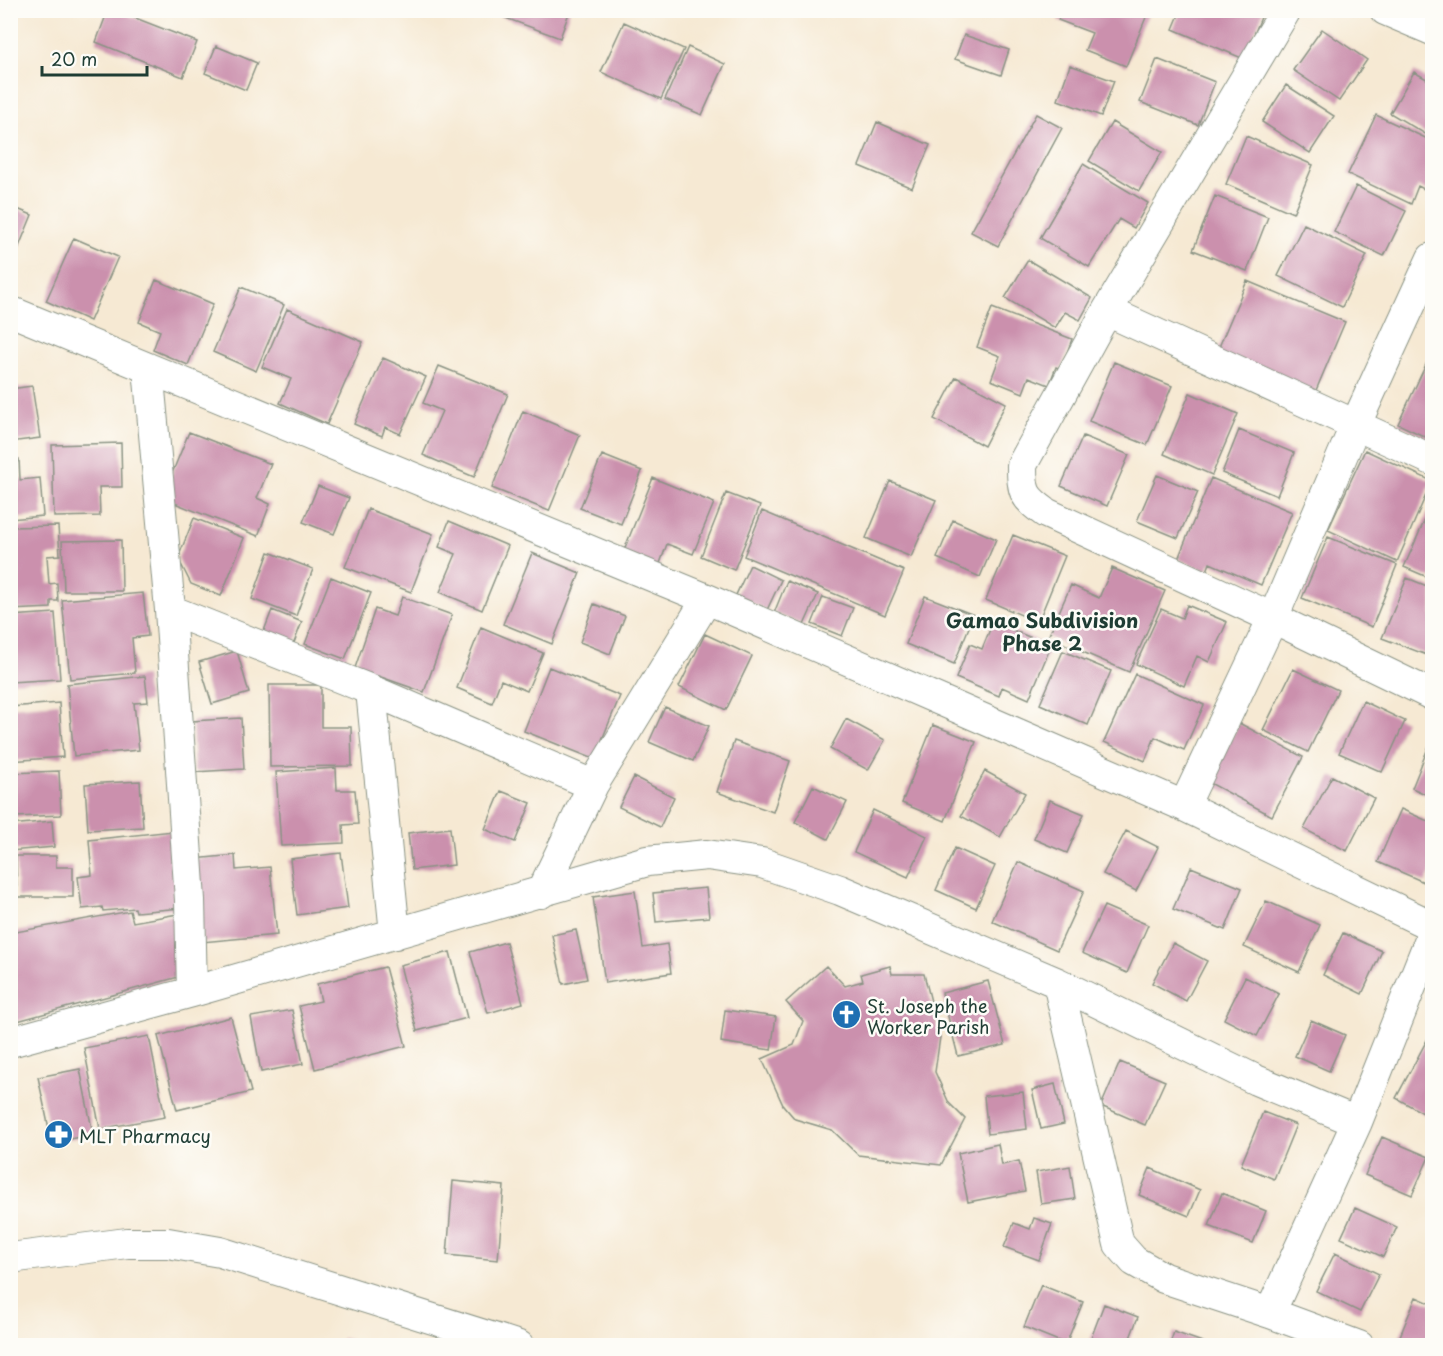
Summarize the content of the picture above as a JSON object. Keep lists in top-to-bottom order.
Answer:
{
  "districts": ["Gamao Subdivision Phase 2"],
  "places": {
    "church": ["St. Joseph the Worker Parish"],
    "pharmacy": ["MLT Pharmacy"]
  },
  "scale_bar": "20 m"
}
